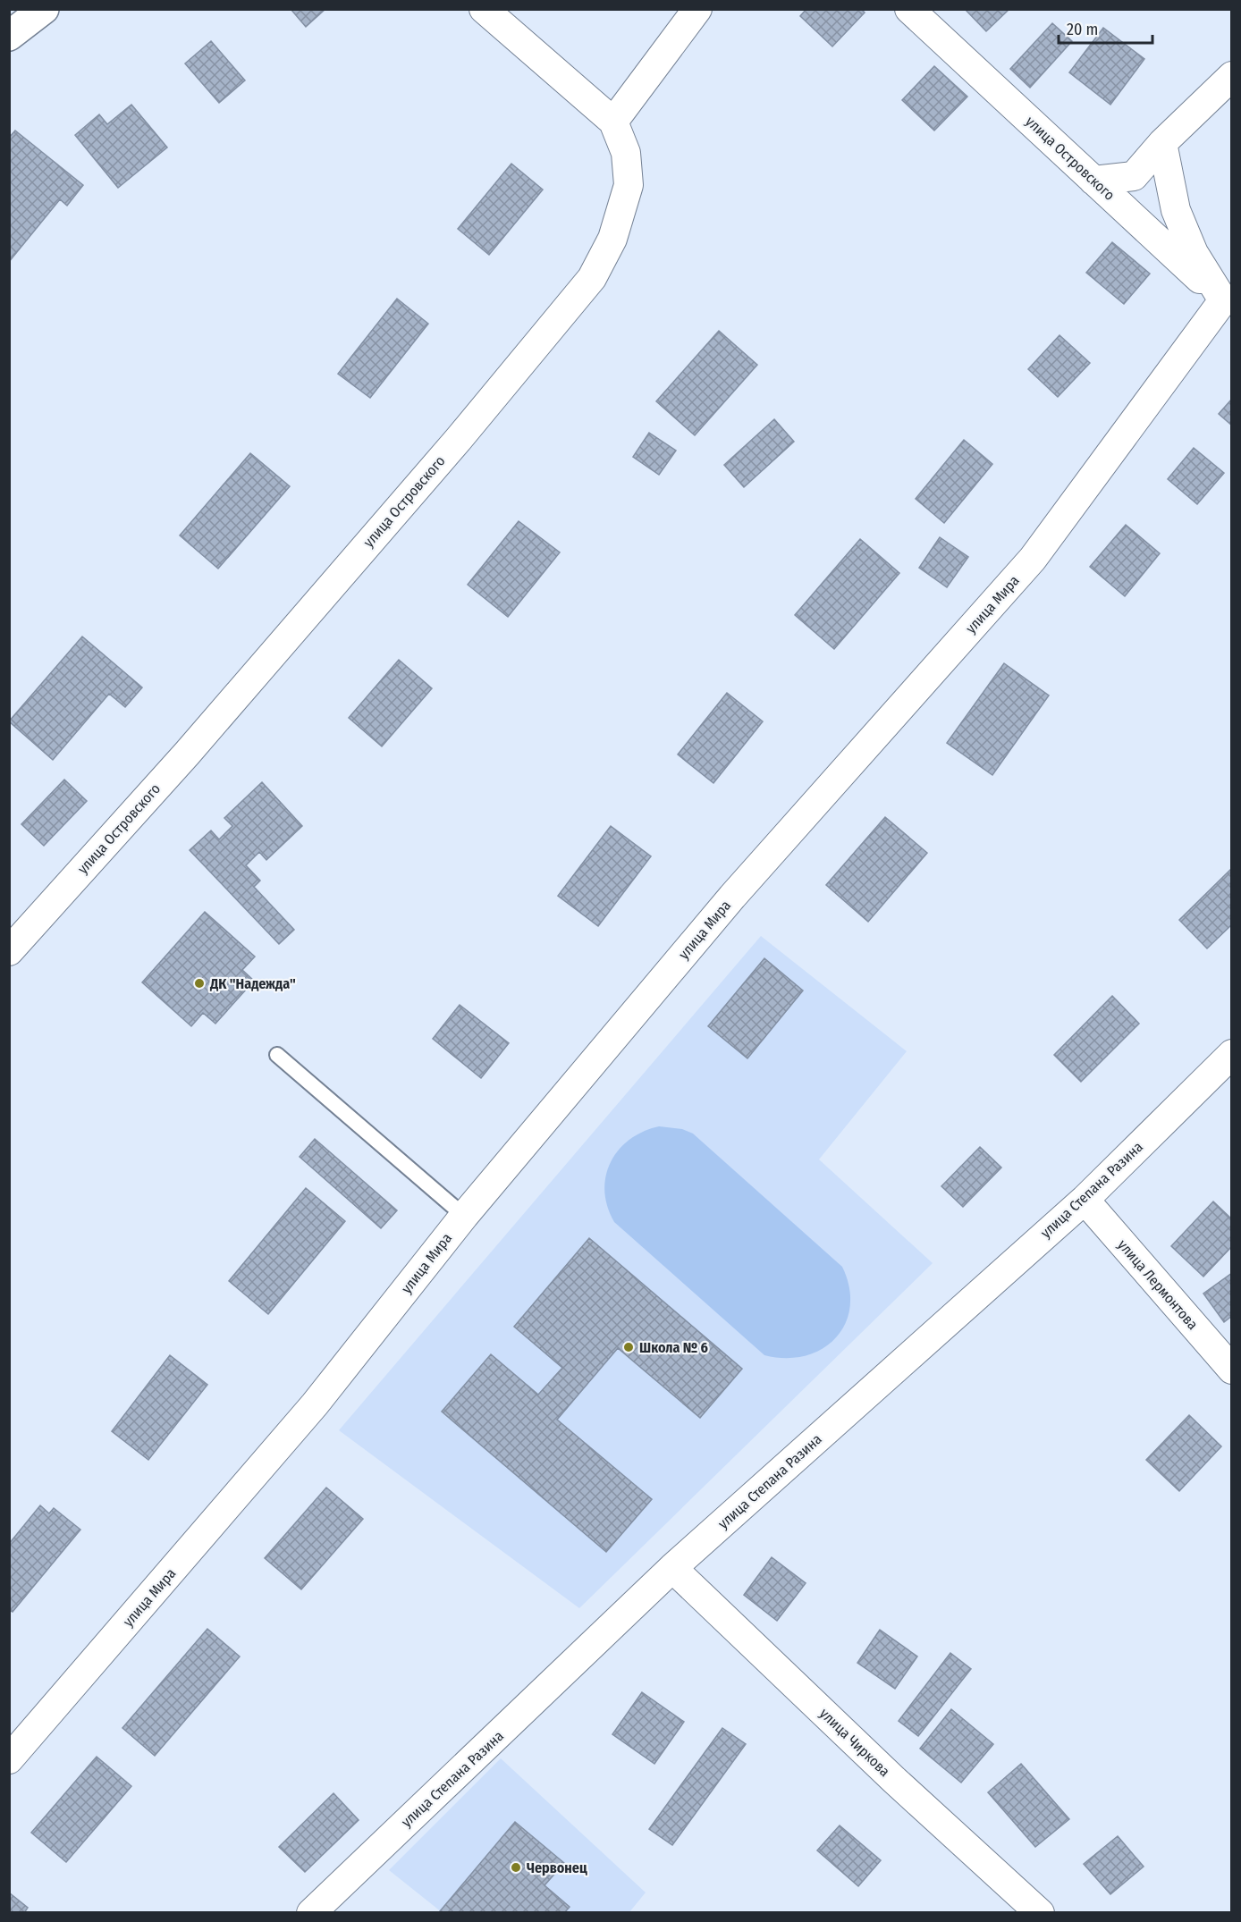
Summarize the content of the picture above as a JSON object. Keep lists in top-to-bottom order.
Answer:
{
  "streets": {
    "street": [
      "улица Островского",
      "улица Мира",
      "улица Степана Разина",
      "улица Лермонтова",
      "улица Чиркова"
    ]
  },
  "crossings": [
    ["улица Островского", "улица Мира"],
    ["улица Степана Разина", "улица Лермонтова"],
    ["улица Степана Разина", "улица Чиркова"]
  ],
  "places": ["ДК \"Надежда\"", "Школа № 6", "Червонец"],
  "scale_bar": "20 m"
}
